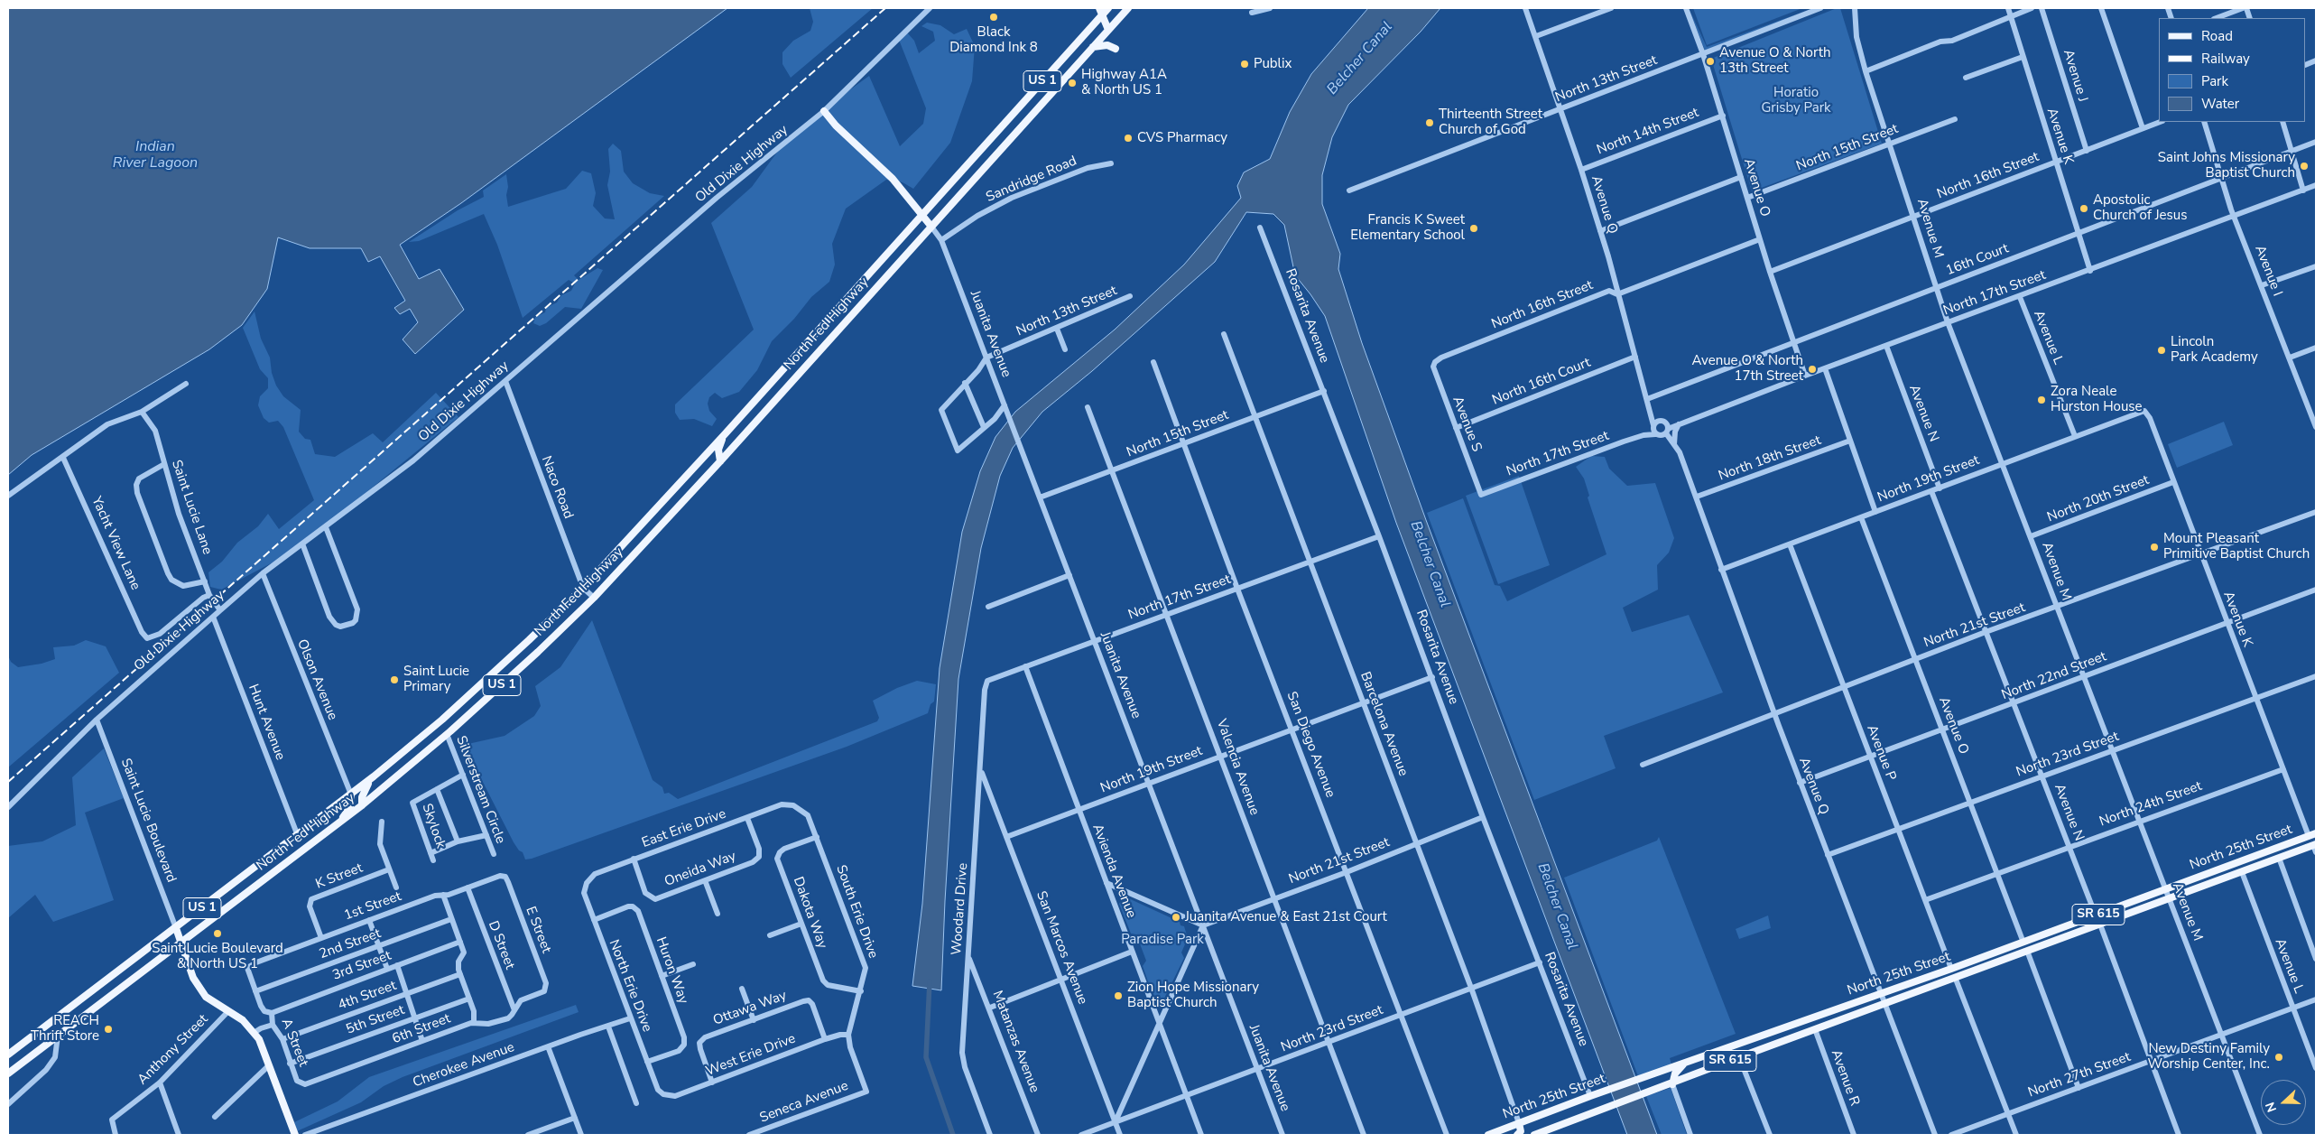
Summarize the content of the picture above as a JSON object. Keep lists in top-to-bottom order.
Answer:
{
  "streets": {
    "main road": [
      "US 1",
      "North Fed Highway",
      "Saint Lucie Boulevard",
      "North 25th Street",
      "SR 615"
    ],
    "street": [
      "Avenue J",
      "North 13th Street",
      "North 14th Street",
      "Avenue K",
      "North 15th Street",
      "Old Dixie Highway",
      "North 16th Street",
      "Sandridge Road",
      "Avenue O",
      "Avenue Q",
      "Avenue M",
      "16th Court",
      "Avenue I",
      "North 17th Street",
      "Rosarita Avenue",
      "Juanita Avenue",
      "Avenue L",
      "North 16th Court",
      "Avenue N",
      "Avenue S",
      "North 18th Street",
      "North 19th Street",
      "Naco Road",
      "North 20th Street",
      "Saint Lucie Lane",
      "Yacht View Lane",
      "North 21st Street",
      "North 22nd Street",
      "Olson Avenue",
      "Hunt Avenue",
      "Barcelona Avenue",
      "San Diego Avenue",
      "Avenue P",
      "North 23rd Street",
      "Valencia Avenue",
      "Silverstream Circle",
      "North 24th Street",
      "Skylock",
      "East Erie Drive",
      "Oneida Way",
      "Avienda Avenue",
      "K Street",
      "1st Street",
      "Woodard Drive",
      "South Erie Drive",
      "Dakota Way",
      "E Street",
      "2nd Street",
      "D Street",
      "San Marcos Avenue",
      "3rd Street",
      "Huron Way",
      "North Erie Drive",
      "4th Street",
      "Ottawa Way",
      "5th Street",
      "6th Street",
      "Matanzas Avenue",
      "A Street",
      "Anthony Street",
      "West Erie Drive",
      "Cherokee Avenue",
      "North 27th Street",
      "Avenue R",
      "Seneca Avenue"
    ]
  },
  "crossings": [
    ["Avenue J", "North 16th Street"],
    ["North 13th Street", "Avenue O"],
    ["North 13th Street", "Avenue Q"],
    ["North 13th Street", "Juanita Avenue"],
    ["US 1", "North Fed Highway"],
    ["North 14th Street", "Avenue O"],
    ["North 14th Street", "Avenue Q"],
    ["Avenue K", "North 16th Street"],
    ["Avenue K", "16th Court"],
    ["Avenue K", "North 17th Street"],
    ["Avenue K", "North 19th Street"],
    ["Avenue K", "North 20th Street"],
    ["Avenue K", "North 21st Street"],
    ["Avenue K", "North 22nd Street"],
    ["Avenue K", "North 23rd Street"],
    ["Avenue K", "North 24th Street"],
    ["Avenue K", "North 25th Street"],
    ["North 15th Street", "Avenue O"],
    ["North 15th Street", "Avenue M"],
    ["North 15th Street", "Rosarita Avenue"],
    ["North 15th Street", "Juanita Avenue"],
    ["North 15th Street", "Barcelona Avenue"],
    ["North 15th Street", "San Diego Avenue"],
    ["North 15th Street", "Valencia Avenue"],
    ["Old Dixie Highway", "Naco Road"],
    ["Old Dixie Highway", "Saint Lucie Lane"],
    ["Old Dixie Highway", "Olson Avenue"],
    ["Old Dixie Highway", "Hunt Avenue"],
    ["Old Dixie Highway", "Saint Lucie Boulevard"],
    ["North 16th Street", "Avenue O"],
    ["North 16th Street", "Avenue Q"],
    ["North 16th Street", "Avenue M"],
    ["North 16th Street", "Avenue S"],
    ["Sandridge Road", "Juanita Avenue"],
    ["Avenue O", "16th Court"],
    ["Avenue O", "North 17th Street"],
    ["Avenue O", "North 19th Street"],
    ["Avenue O", "North 21st Street"],
    ["Avenue O", "North 22nd Street"],
    ["Avenue O", "North 23rd Street"],
    ["Avenue O", "North 24th Street"],
    ["Avenue O", "North 25th Street"],
    ["Avenue Q", "16th Court"],
    ["Avenue Q", "North 17th Street"],
    ["Avenue Q", "North 16th Court"],
    ["Avenue Q", "North 18th Street"],
    ["Avenue Q", "North 19th Street"],
    ["Avenue Q", "North 21st Street"],
    ["Avenue Q", "North 22nd Street"],
    ["Avenue Q", "North 23rd Street"],
    ["Avenue Q", "North 25th Street"],
    ["Avenue M", "16th Court"],
    ["Avenue M", "North 17th Street"],
    ["Avenue M", "North 19th Street"],
    ["Avenue M", "North 20th Street"],
    ["Avenue M", "North 21st Street"],
    ["Avenue M", "North 22nd Street"],
    ["Avenue M", "North 23rd Street"],
    ["Avenue M", "North 24th Street"],
    ["Avenue M", "North 25th Street"],
    ["Avenue M", "North 27th Street"],
    ["16th Court", "Avenue I"],
    ["Avenue I", "North 17th Street"],
    ["North 17th Street", "Rosarita Avenue"],
    ["North 17th Street", "Juanita Avenue"],
    ["North 17th Street", "Avenue L"],
    ["North 17th Street", "Avenue N"],
    ["North 17th Street", "Avenue S"],
    ["North 17th Street", "Barcelona Avenue"],
    ["North 17th Street", "San Diego Avenue"],
    ["North 17th Street", "Valencia Avenue"],
    ["North 17th Street", "Avienda Avenue"],
    ["North 17th Street", "Woodard Drive"],
    ["Rosarita Avenue", "North 19th Street"],
    ["Rosarita Avenue", "North 21st Street"],
    ["Rosarita Avenue", "North 23rd Street"],
    ["Rosarita Avenue", "North 25th Street"],
    ["North Fed Highway", "Juanita Avenue"],
    ["North Fed Highway", "Naco Road"],
    ["North Fed Highway", "Olson Avenue"],
    ["North Fed Highway", "Hunt Avenue"],
    ["North Fed Highway", "Silverstream Circle"],
    ["North Fed Highway", "Saint Lucie Boulevard"],
    ["Juanita Avenue", "North 19th Street"],
    ["Juanita Avenue", "North 21st Street"],
    ["Juanita Avenue", "North 23rd Street"],
    ["Avenue L", "North 19th Street"],
    ["Avenue L", "North 25th Street"],
    ["Avenue L", "North 27th Street"],
    ["North 16th Court", "Avenue S"],
    ["Avenue N", "North 19th Street"],
    ["Avenue N", "North 21st Street"],
    ["Avenue N", "North 22nd Street"],
    ["Avenue N", "North 23rd Street"],
    ["Avenue N", "North 24th Street"],
    ["Avenue N", "North 25th Street"],
    ["North 19th Street", "Barcelona Avenue"],
    ["North 19th Street", "San Diego Avenue"],
    ["North 19th Street", "Avenue P"],
    ["North 19th Street", "Valencia Avenue"],
    ["North 19th Street", "Avienda Avenue"],
    ["North 19th Street", "San Marcos Avenue"],
    ["Saint Lucie Lane", "Yacht View Lane"],
    ["North 21st Street", "Barcelona Avenue"],
    ["North 21st Street", "San Diego Avenue"],
    ["North 21st Street", "Avenue P"],
    ["North 21st Street", "Valencia Avenue"],
    ["North 22nd Street", "Avenue P"],
    ["Barcelona Avenue", "North 23rd Street"],
    ["Barcelona Avenue", "North 25th Street"],
    ["San Diego Avenue", "North 23rd Street"],
    ["Avenue P", "North 23rd Street"],
    ["Avenue P", "North 24th Street"],
    ["Avenue P", "North 25th Street"],
    ["North 23rd Street", "Valencia Avenue"],
    ["North 23rd Street", "Avienda Avenue"],
    ["North 23rd Street", "San Marcos Avenue"],
    ["Silverstream Circle", "Skylock"],
    ["Saint Lucie Boulevard", "Anthony Street"],
    ["East Erie Drive", "Oneida Way"],
    ["East Erie Drive", "South Erie Drive"],
    ["East Erie Drive", "North Erie Drive"],
    ["North 25th Street", "Avenue R"],
    ["K Street", "1st Street"],
    ["1st Street", "E Street"],
    ["1st Street", "D Street"],
    ["1st Street", "A Street"],
    ["Woodard Drive", "San Marcos Avenue"],
    ["Woodard Drive", "Matanzas Avenue"],
    ["South Erie Drive", "Dakota Way"],
    ["South Erie Drive", "West Erie Drive"],
    ["South Erie Drive", "Seneca Avenue"],
    ["E Street", "6th Street"],
    ["2nd Street", "A Street"],
    ["D Street", "6th Street"],
    ["3rd Street", "A Street"],
    ["Huron Way", "North Erie Drive"],
    ["North Erie Drive", "West Erie Drive"],
    ["North Erie Drive", "Cherokee Avenue"],
    ["4th Street", "A Street"],
    ["Ottawa Way", "West Erie Drive"],
    ["5th Street", "A Street"],
    ["6th Street", "A Street"],
    ["West Erie Drive", "Seneca Avenue"]
  ],
  "water": ["Belcher Canal", "Indian River Lagoon"],
  "parks": ["Horatio Grisby Park", "Paradise Park"],
  "places": [
    "Black Diamond Ink 8",
    "Avenue O & North 13th Street",
    "Publix",
    "Highway A1A & North US 1",
    "Thirteenth Street Church of God",
    "CVS Pharmacy",
    "Saint Johns Missionary Baptist Church",
    "Apostolic Church of Jesus",
    "Francis K Sweet Elementary School",
    "Lincoln Park Academy",
    "Avenue O & North 17th Street",
    "Zora Neale Hurston House",
    "Mount Pleasant Primitive Baptist Church",
    "Saint Lucie Primary",
    "Juanita Avenue & East 21st Court",
    "Saint Lucie Boulevard & North US 1",
    "Zion Hope Missionary Baptist Church",
    "REACH Thrift Store",
    "New Destiny Family Worship Center, Inc."
  ],
  "legend": [
    "Road",
    "Railway",
    "Park",
    "Water"
  ],
  "north": "left"
}
